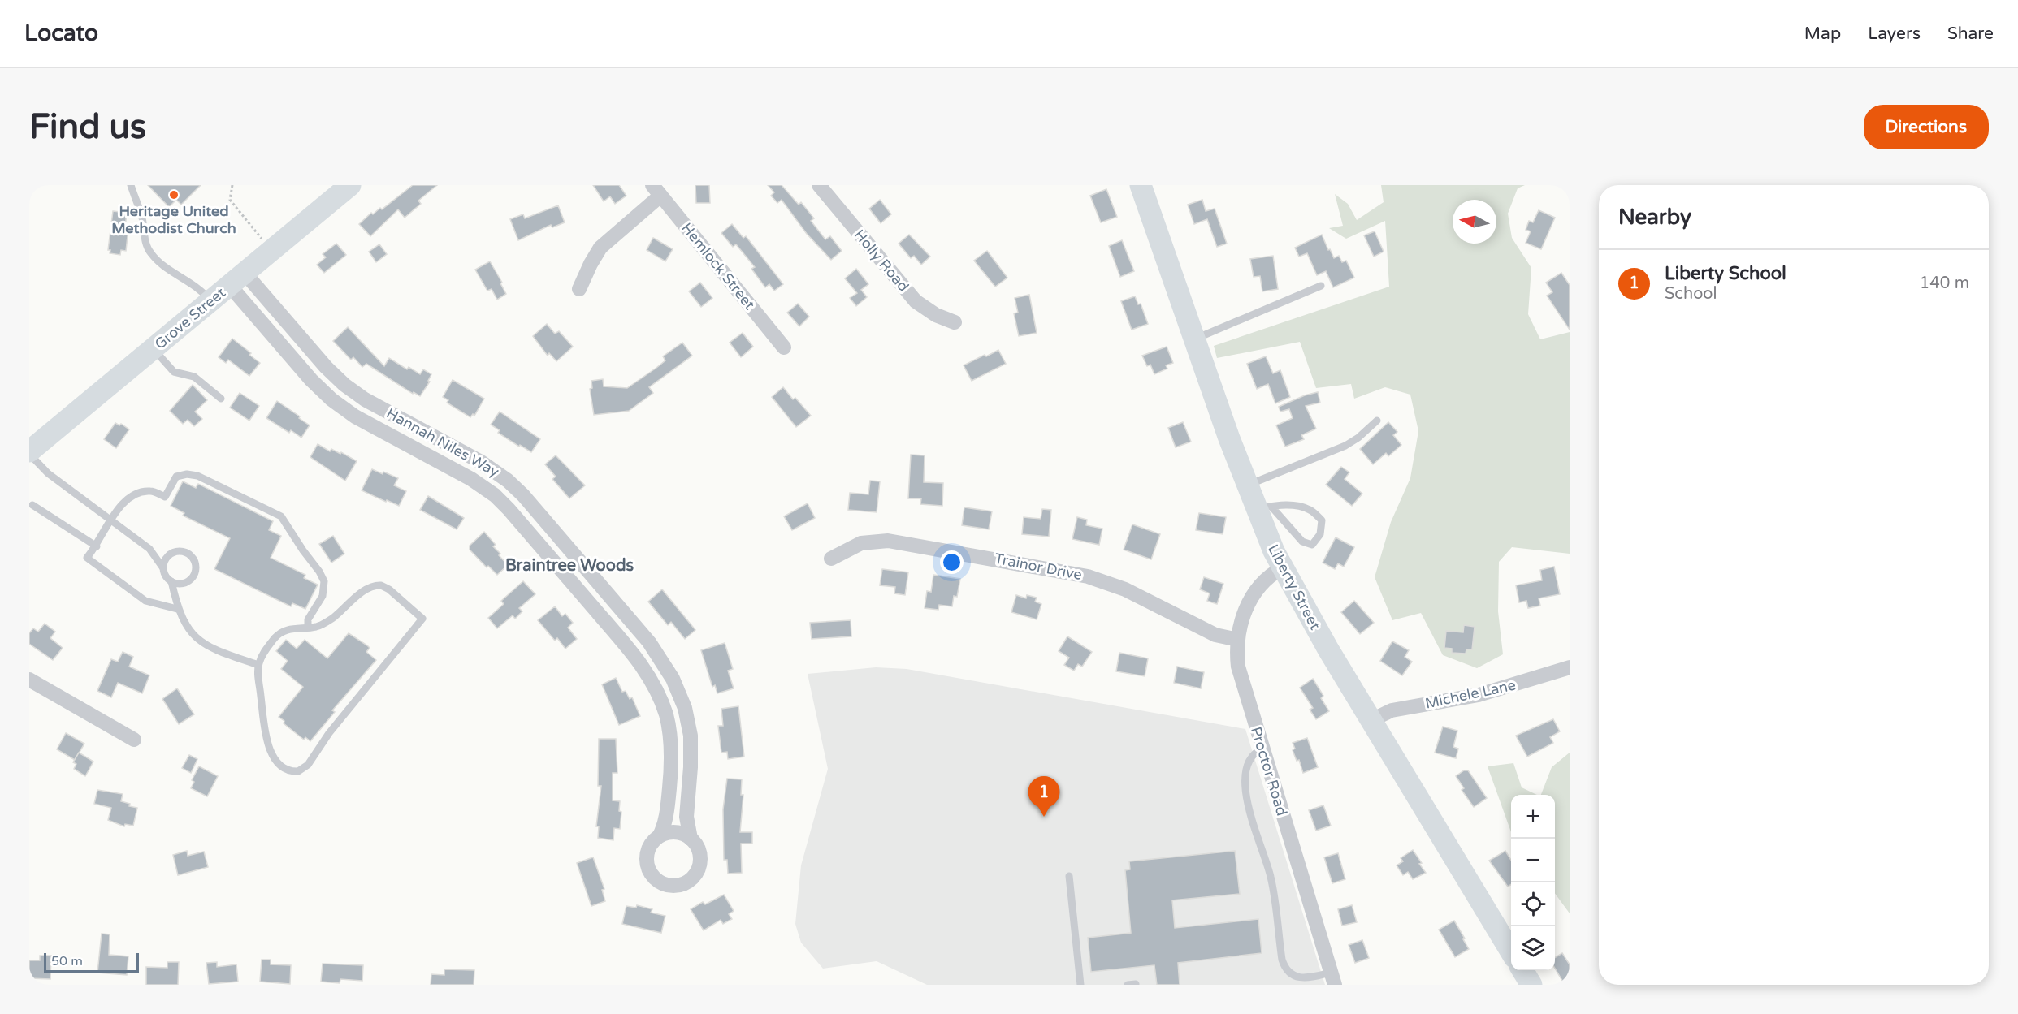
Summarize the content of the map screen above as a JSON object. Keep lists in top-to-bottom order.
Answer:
{
  "streets": {
    "main road": ["Grove Street", "Liberty Street"],
    "street": [
      "Holly Road",
      "Hemlock Street",
      "Hannah Niles Way",
      "Trainor Drive",
      "Michele Lane",
      "Proctor Road"
    ]
  },
  "crossings": [
    ["Grove Street", "Hannah Niles Way"],
    ["Trainor Drive", "Proctor Road"],
    ["Liberty Street", "Michele Lane"],
    ["Liberty Street", "Proctor Road"]
  ],
  "districts": ["Braintree Woods"],
  "places": ["Heritage United Methodist Church"],
  "scale_bar": "50 m",
  "north": "left",
  "page": {
    "header": "Locato",
    "nav": ["Map", "Layers", "Share"],
    "buttons": "Directions",
    "title": "Find us",
    "heading": "Nearby",
    "list": [
      {
        "mark": "1",
        "name": "Liberty School",
        "note": "School",
        "value": "140 m"
      }
    ],
    "pins": "1",
    "map_buttons": ["+", "−"],
    "scale": "50 m"
  }
}
